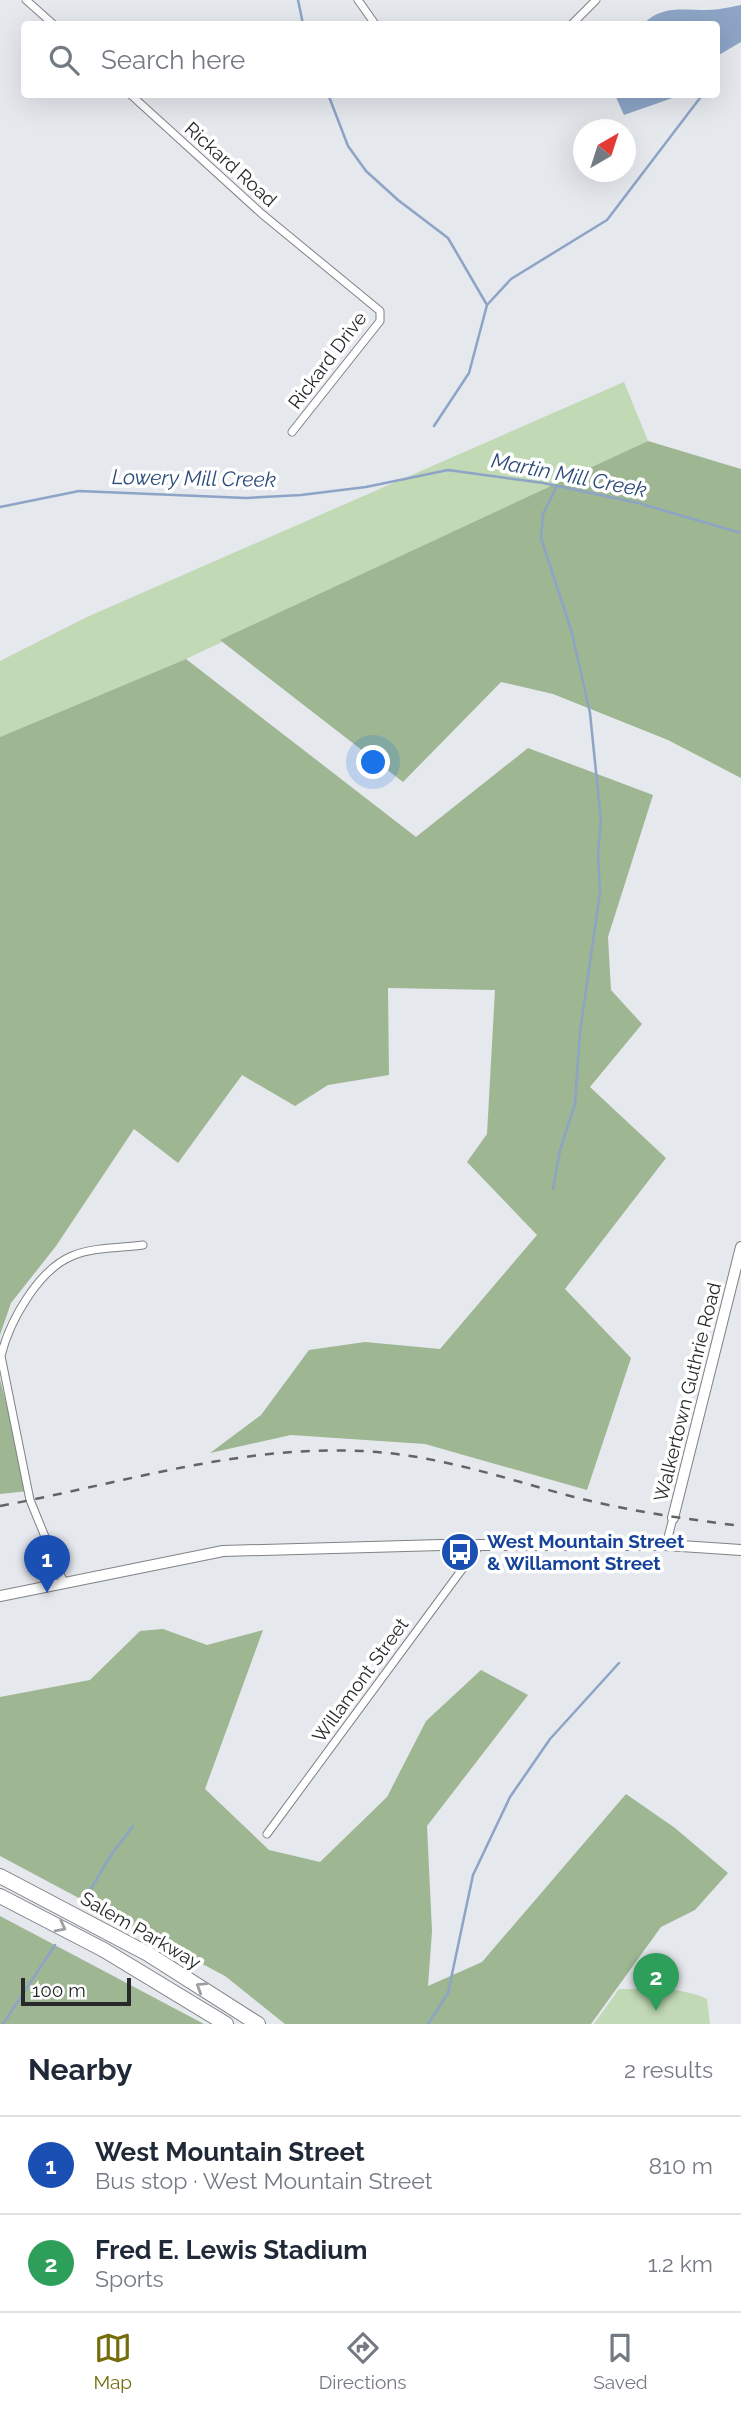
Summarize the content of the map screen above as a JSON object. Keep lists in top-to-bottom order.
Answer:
{
  "streets": {
    "highway": ["Salem Parkway"],
    "main road": ["Walkertown Guthrie Road"],
    "street": ["Rickard Road", "Rickard Drive", "Willamont Street"]
  },
  "crossings": [
    ["Rickard Road", "Rickard Drive"]
  ],
  "water": ["Martin Mill Creek", "Lowery Mill Creek"],
  "places": {
    "bus stop": ["West Mountain Street & Willamont Street"]
  },
  "scale_bar": "100 m",
  "north": "top right",
  "page": {
    "search": "Search here",
    "pins": ["1", "2"],
    "scale": "100 m",
    "heading": ["Nearby", "2 results"],
    "list": [
      {
        "mark": "1",
        "name": "West Mountain Street",
        "note": "Bus stop · West Mountain Street",
        "value": "810 m"
      },
      {
        "mark": "2",
        "name": "Fred E. Lewis Stadium",
        "note": "Sports",
        "value": "1.2 km"
      }
    ],
    "nav": ["Map", "Directions", "Saved"]
  }
}
